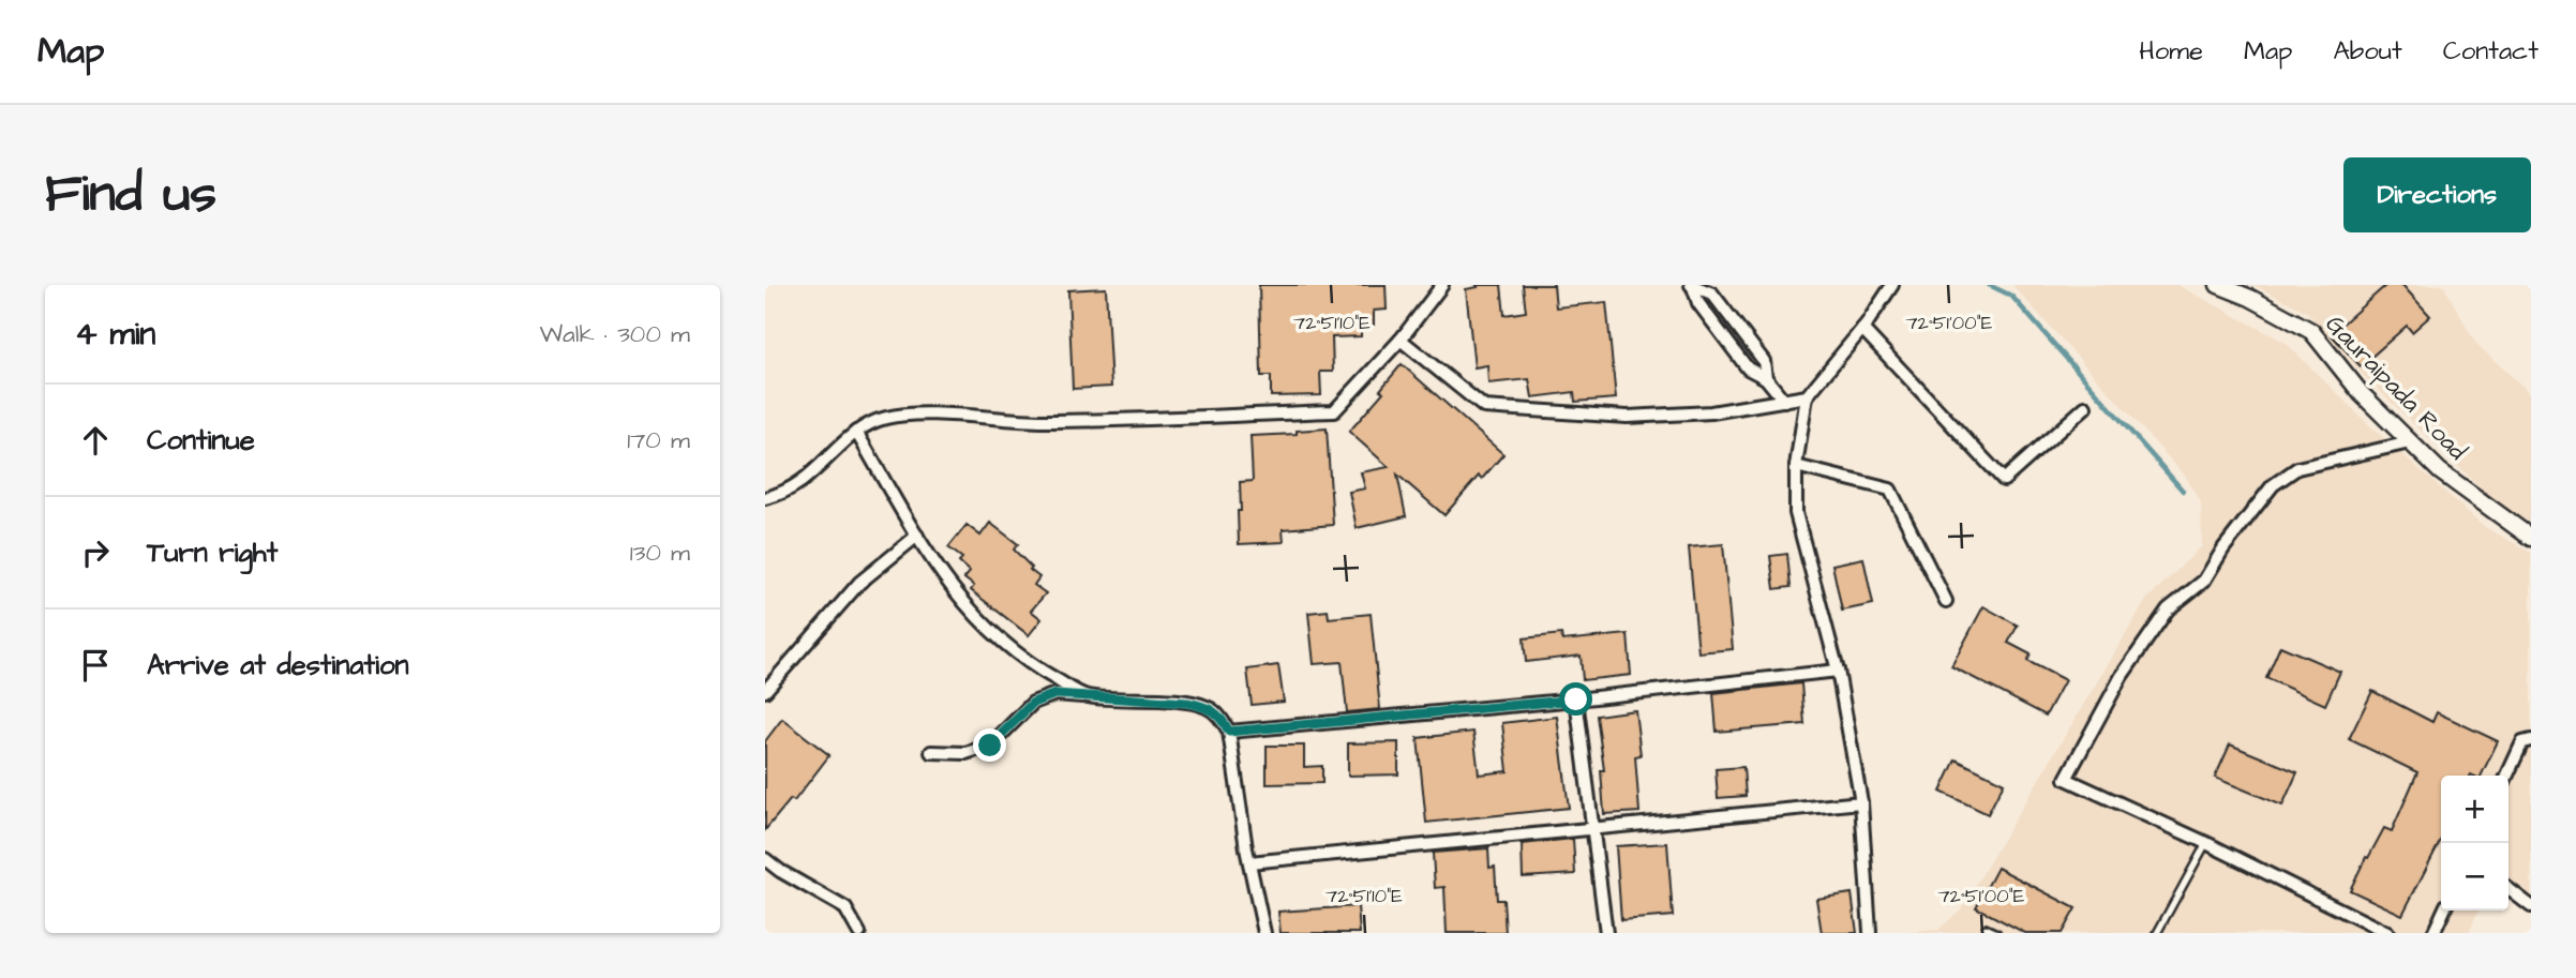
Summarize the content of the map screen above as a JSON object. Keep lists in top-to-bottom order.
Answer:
{
  "streets": {
    "street": ["Gauraipada Road"]
  },
  "page": {
    "header": "Map",
    "nav": [
      "Home",
      "Map",
      "About",
      "Contact"
    ],
    "buttons": "Directions",
    "title": "Find us",
    "heading": ["4 min", "Walk · 300 m"],
    "list": [
      ["Continue", "170 m"],
      ["Turn right", "130 m"],
      "Arrive at destination"
    ],
    "map_buttons": ["+", "−"]
  },
  "coordinates": ["72°51'10\"E", "72°51'00\"E"]
}
